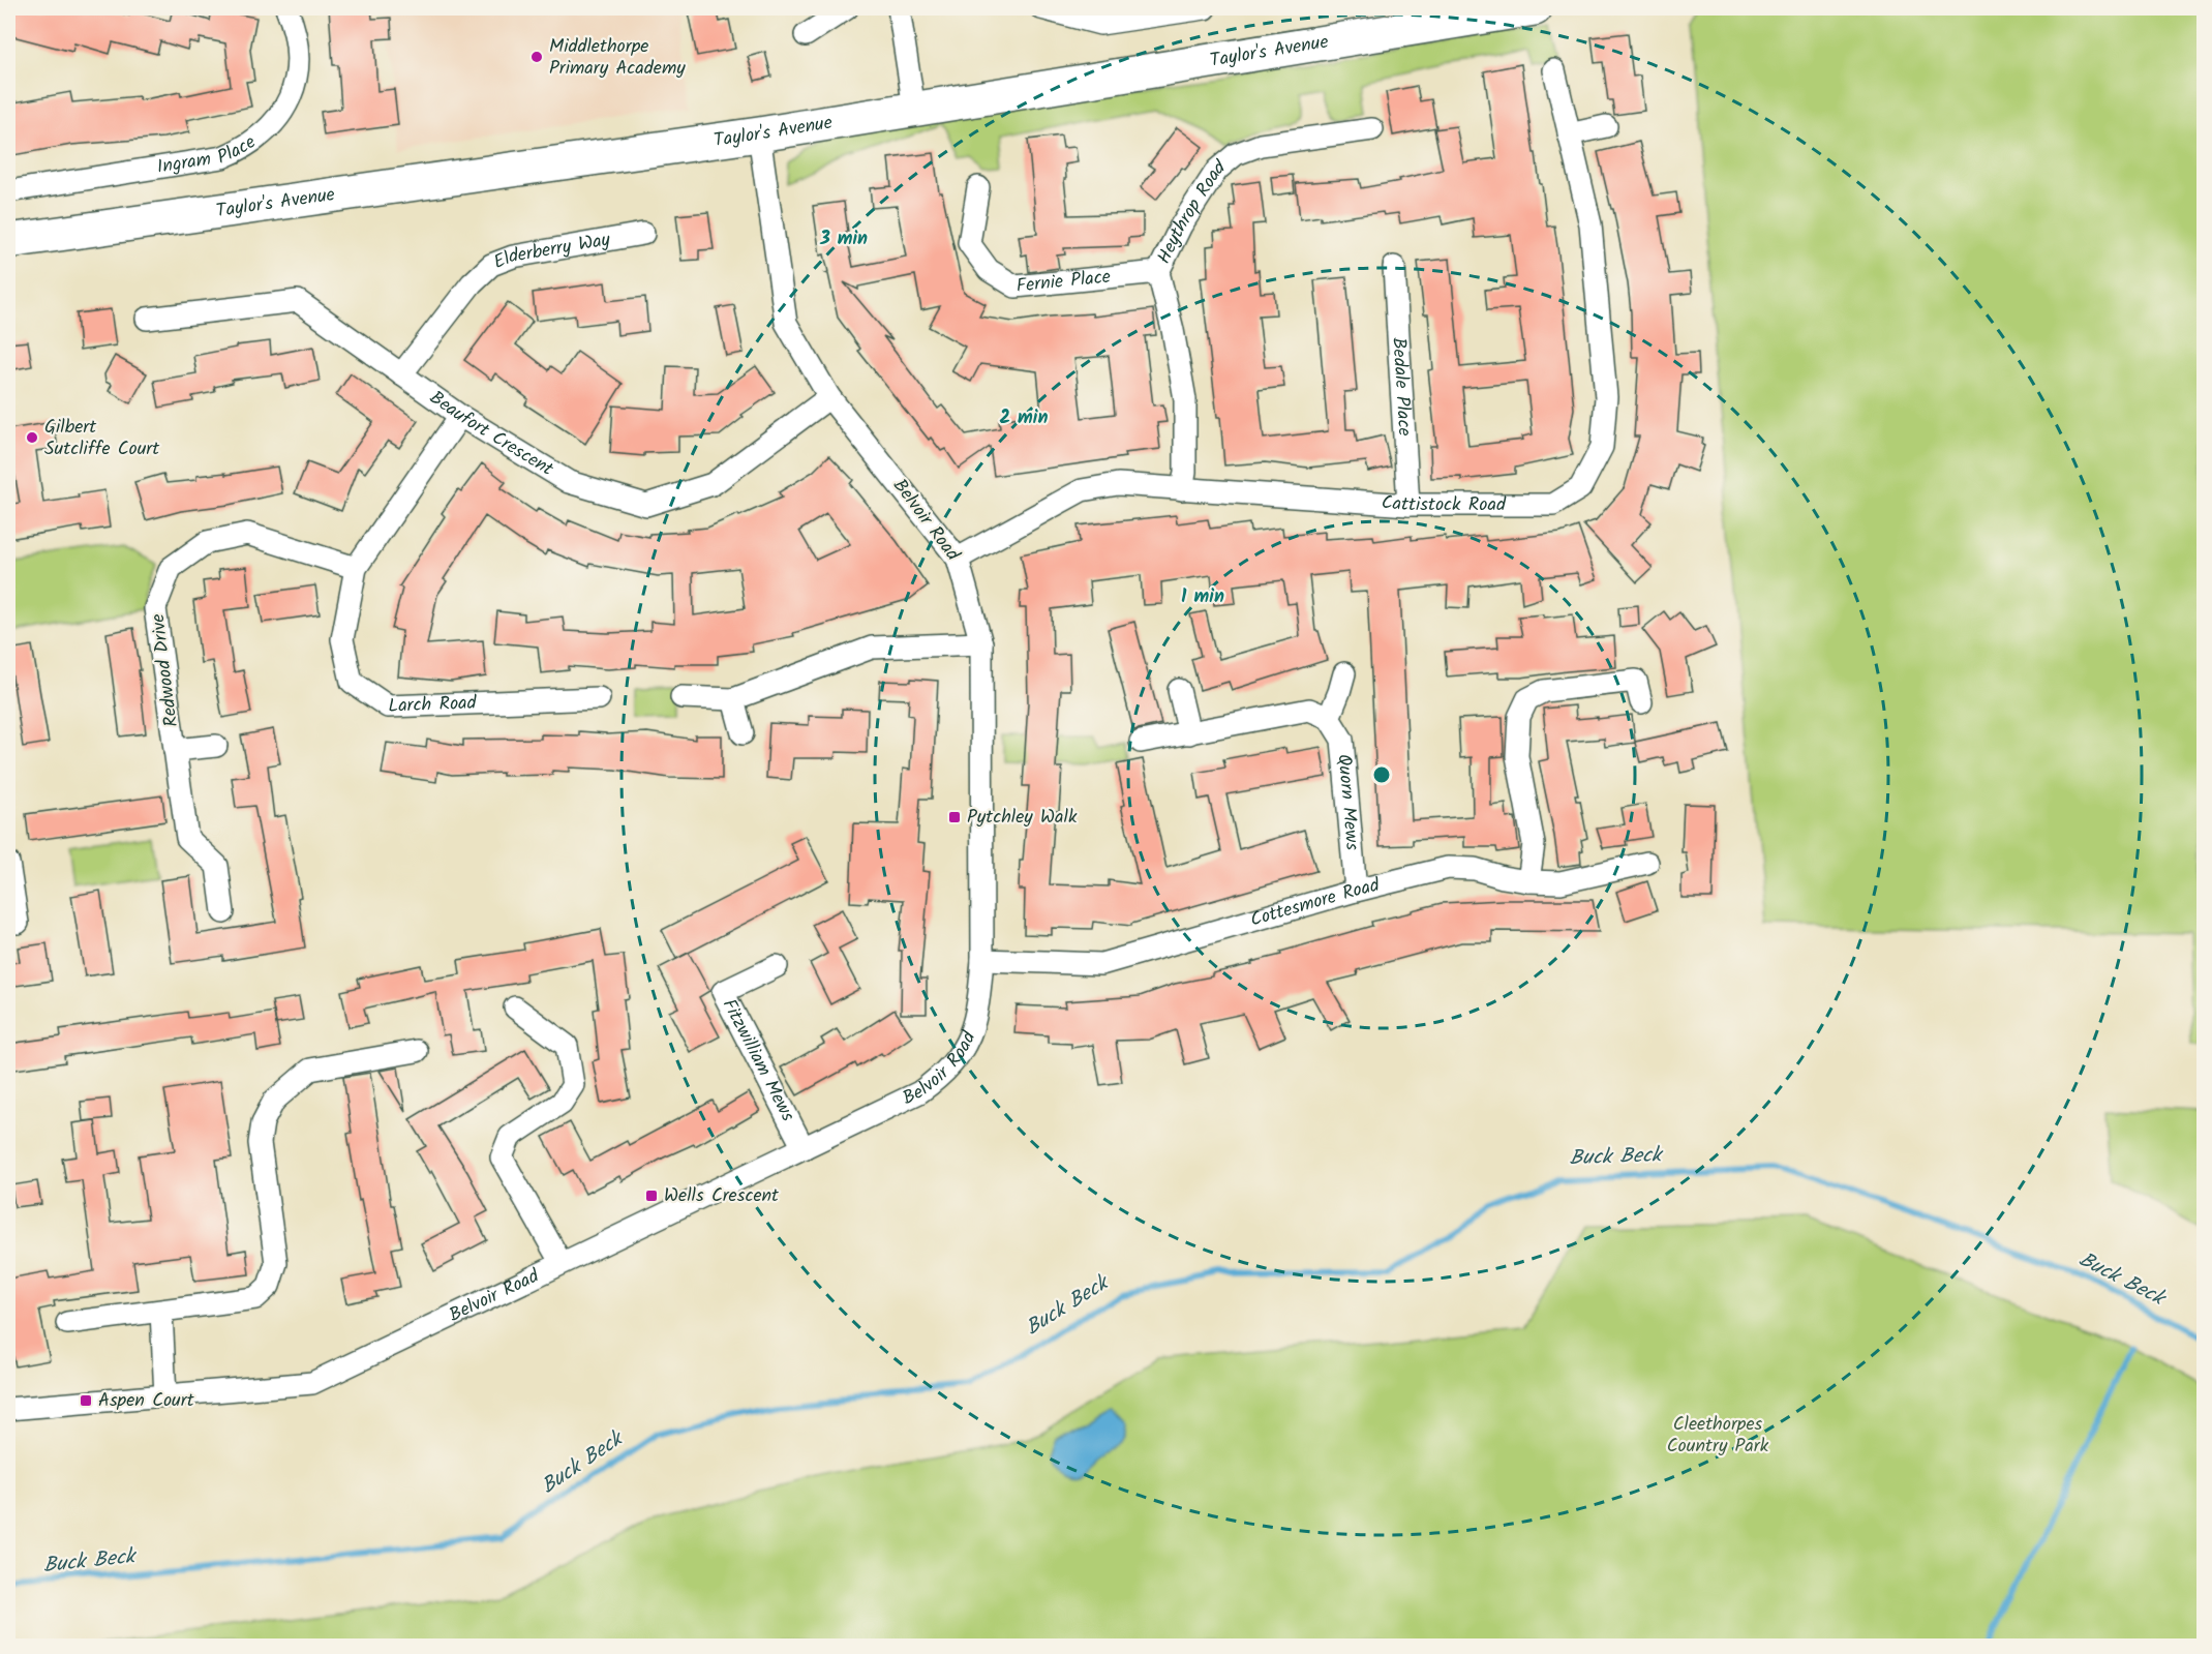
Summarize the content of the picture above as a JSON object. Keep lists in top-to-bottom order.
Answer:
{
  "streets": {
    "main road": ["Taylor's Avenue"],
    "street": [
      "Ingram Place",
      "Heythrop Road",
      "Elderberry Way",
      "Fernie Place",
      "Bedale Place",
      "Beaufort Crescent",
      "Cattistock Road",
      "Belvoir Road",
      "Redwood Drive",
      "Larch Road",
      "Quorn Mews",
      "Cottesmore Road",
      "Fitzwilliam Mews"
    ]
  },
  "crossings": [
    ["Taylor's Avenue", "Belvoir Road"],
    ["Heythrop Road", "Fernie Place"],
    ["Heythrop Road", "Cattistock Road"],
    ["Elderberry Way", "Beaufort Crescent"],
    ["Bedale Place", "Cattistock Road"],
    ["Beaufort Crescent", "Belvoir Road"],
    ["Beaufort Crescent", "Larch Road"],
    ["Cattistock Road", "Belvoir Road"],
    ["Belvoir Road", "Cottesmore Road"],
    ["Belvoir Road", "Fitzwilliam Mews"],
    ["Redwood Drive", "Larch Road"],
    ["Quorn Mews", "Cottesmore Road"]
  ],
  "water": ["Buck Beck"],
  "parks": ["Cleethorpes Country Park"],
  "places": {
    "other": ["Middlethorpe Primary Academy", "Gilbert Sutcliffe Court"],
    "transit": ["Pytchley Walk", "Wells Crescent", "Aspen Court"]
  },
  "rings": ["3 min", "2 min", "1 min"]
}
